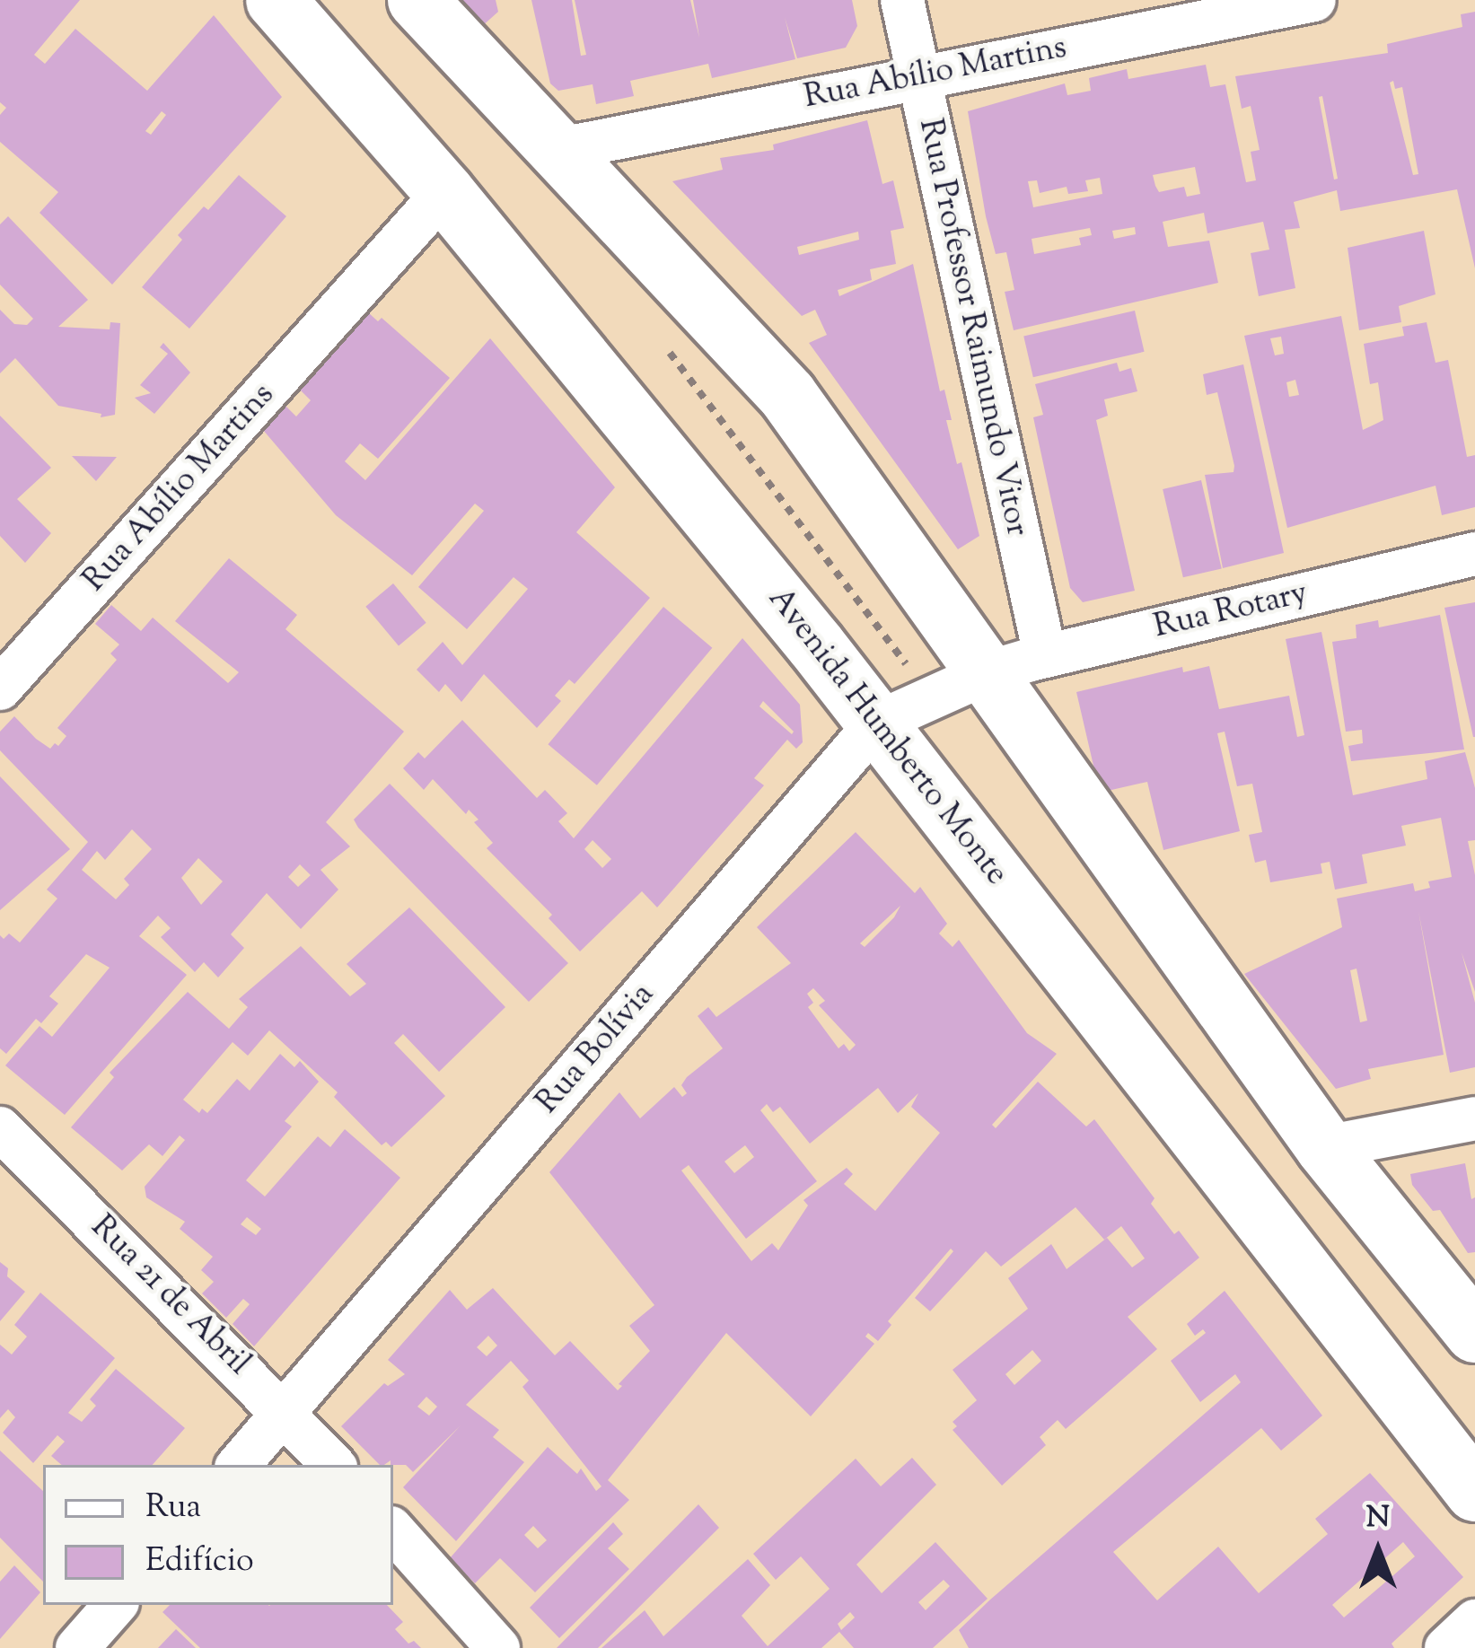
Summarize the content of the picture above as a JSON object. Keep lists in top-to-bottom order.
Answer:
{
  "streets": {
    "main road": ["Avenida Humberto Monte"],
    "street": [
      "Rua Abílio Martins",
      "Rua Professor Raimundo Vitor",
      "Rua Rotary",
      "Rua Bolívia",
      "Rua 21 de Abril"
    ]
  },
  "crossings": [
    ["Rua Abílio Martins", "Rua Professor Raimundo Vitor"],
    ["Rua Abílio Martins", "Avenida Humberto Monte"],
    ["Rua Professor Raimundo Vitor", "Rua Rotary"],
    ["Rua Rotary", "Rua Bolívia"],
    ["Avenida Humberto Monte", "Rua Bolívia"],
    ["Rua Bolívia", "Rua 21 de Abril"]
  ],
  "legend": ["Rua", "Edifício"],
  "north": "top"
}
